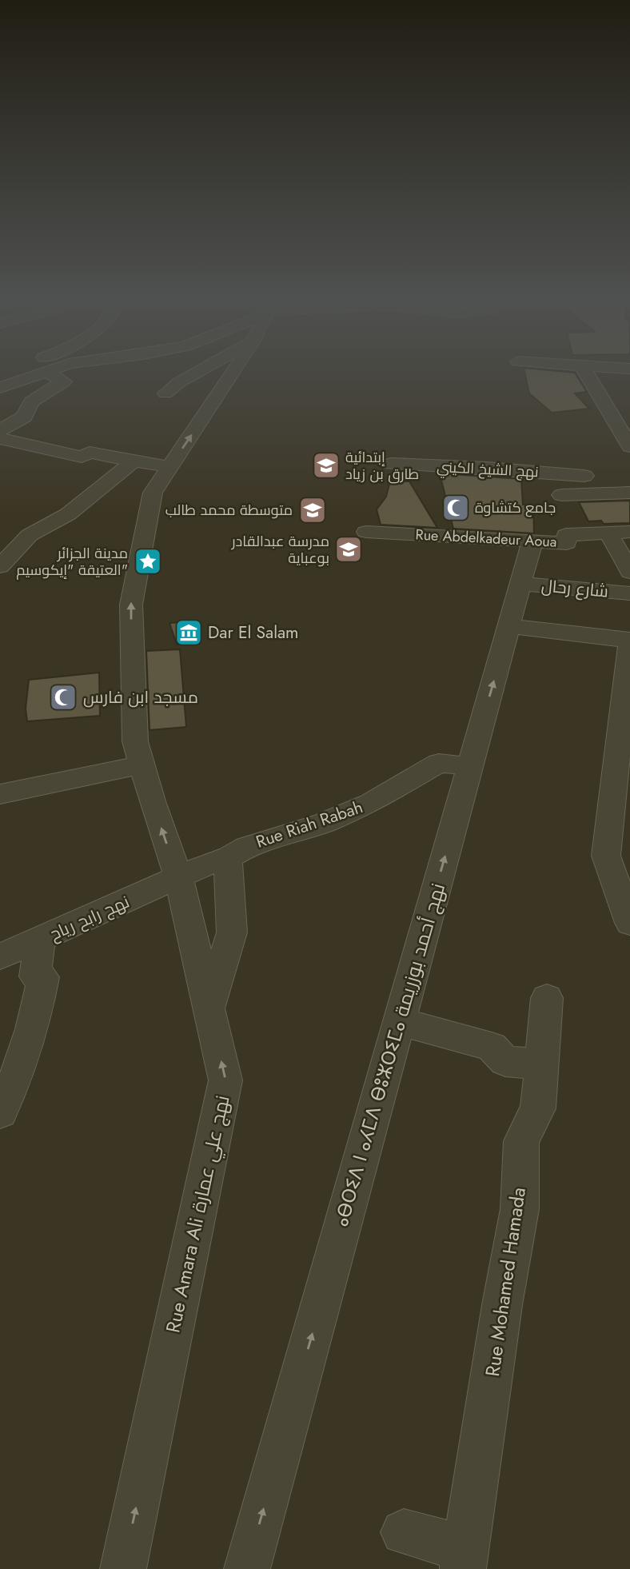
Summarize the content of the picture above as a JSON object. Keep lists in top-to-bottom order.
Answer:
{
  "streets": {
    "street": [
      "نهج الشيخ الكيني",
      "Rue Abdelkadeur Aoua",
      "شارع رحال",
      "Rue Riah Rabah",
      "نهج رابح رياح",
      "ⴰⴱⵔⵉⴷ ⵏ ⴰⵃⵎⴷ ⴱⵓⵣⵔⵉⵎⴰ نهج أحمد بوزريمة",
      "Rue Amara Ali نهج علي عمارة",
      "Rue Mohamed Hamada"
    ]
  },
  "crossings": [
    ["Rue Abdelkadeur Aoua", "ⴰⴱⵔⵉⴷ ⵏ ⴰⵃⵎⴷ ⴱⵓⵣⵔⵉⵎⴰ نهج أحمد بوزريمة"],
    ["شارع رحال", "ⴰⴱⵔⵉⴷ ⵏ ⴰⵃⵎⴷ ⴱⵓⵣⵔⵉⵎⴰ نهج أحمد بوزريمة"],
    ["Rue Riah Rabah", "نهج رابح رياح"],
    ["Rue Riah Rabah", "ⴰⴱⵔⵉⴷ ⵏ ⴰⵃⵎⴷ ⴱⵓⵣⵔⵉⵎⴰ نهج أحمد بوزريمة"],
    ["Rue Riah Rabah", "Rue Amara Ali نهج علي عمارة"],
    ["نهج رابح رياح", "Rue Amara Ali نهج علي عمارة"]
  ],
  "one_way": ["Rue Amara Ali نهج علي عمارة"],
  "places": {
    "school or university": ["إبتدائية طارق بن زياد", "متوسطة محمد طالب", "مدرسة عبدالقادر بوعباية"],
    "mosque": ["جامع كتشاوة", "مسجد ابن فارس"],
    "place": ["مدينة الجزائر العتيقة \"إيكوسيم\""],
    "museum": ["Dar El Salam"]
  }
}
